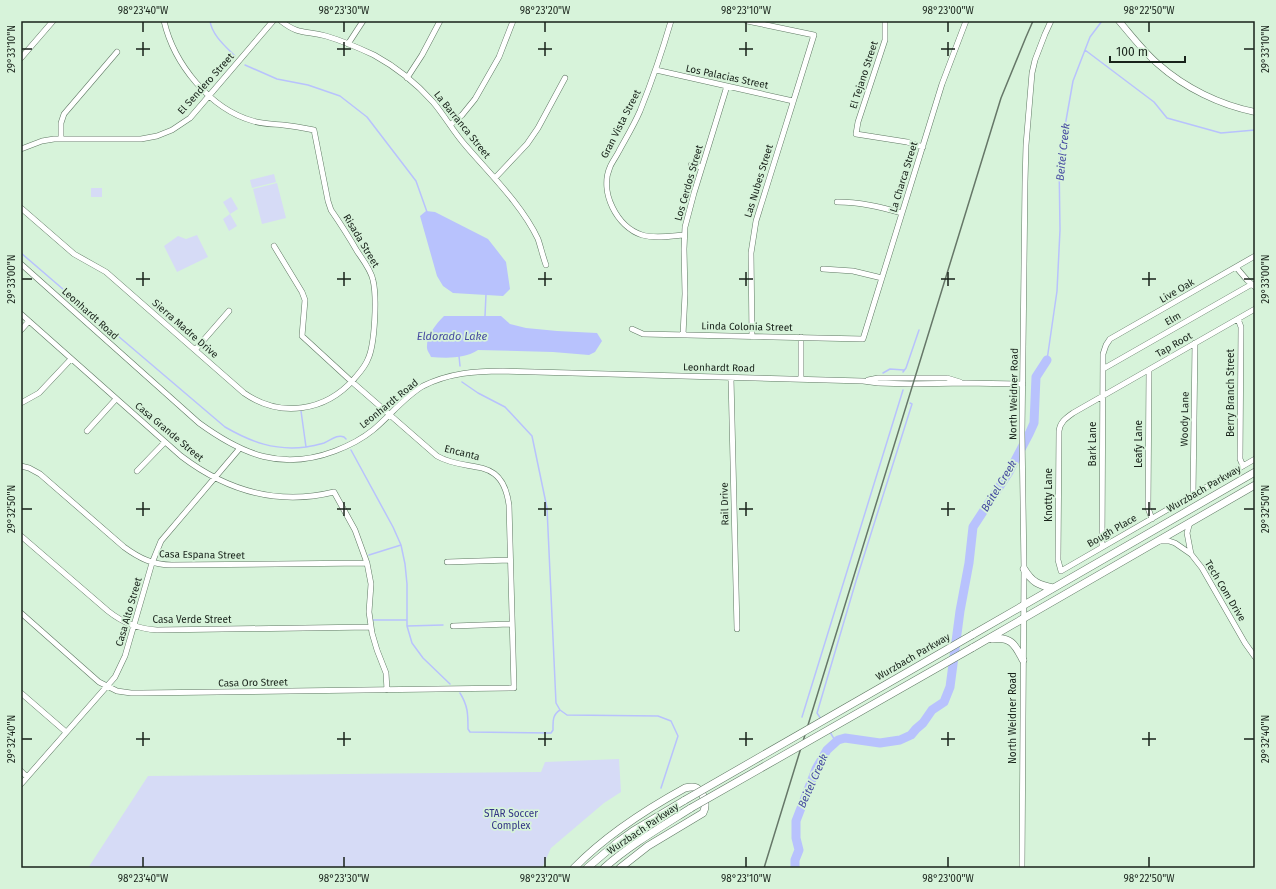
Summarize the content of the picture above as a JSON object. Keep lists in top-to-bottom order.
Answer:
{
  "streets": {
    "highway": ["Wurzbach Parkway"],
    "street": [
      "El Tejano Street",
      "Los Palacias Street",
      "El Sendero Street",
      "Gran Vista Street",
      "La Barranca Street",
      "La Charca Street",
      "Las Nubes Street",
      "Los Cerdos Street",
      "Risada Street",
      "Live Oak",
      "Leonhardt Road",
      "Elm",
      "Linda Colonia Street",
      "Sierra Madre Drive",
      "Tap Root",
      "Berry Branch Street",
      "North Weidner Road",
      "Woody Lane",
      "Casa Grande Street",
      "Bark Lane",
      "Leafy Lane",
      "Encanta",
      "Knotty Lane",
      "Rail Drive",
      "Bough Place",
      "Casa Espana Street",
      "Tech Com Drive",
      "Casa Alto Street",
      "Casa Verde Street",
      "Casa Oro Street"
    ]
  },
  "crossings": [
    ["El Tejano Street", "La Charca Street"],
    ["Los Palacias Street", "Gran Vista Street"],
    ["Los Palacias Street", "Las Nubes Street"],
    ["Los Palacias Street", "Los Cerdos Street"],
    ["El Sendero Street", "Risada Street"],
    ["Gran Vista Street", "Los Cerdos Street"],
    ["La Charca Street", "Linda Colonia Street"],
    ["Las Nubes Street", "Linda Colonia Street"],
    ["Los Cerdos Street", "Linda Colonia Street"],
    ["Risada Street", "Sierra Madre Drive"],
    ["Risada Street", "Encanta"],
    ["Live Oak", "Bark Lane"],
    ["Leonhardt Road", "North Weidner Road"],
    ["Leonhardt Road", "Encanta"],
    ["Leonhardt Road", "Rail Drive"],
    ["Leonhardt Road", "Casa Alto Street"],
    ["Elm", "Bark Lane"],
    ["Sierra Madre Drive", "Encanta"],
    ["Tap Root", "Berry Branch Street"],
    ["Tap Root", "Woody Lane"],
    ["Tap Root", "Bark Lane"],
    ["Tap Root", "Leafy Lane"],
    ["Tap Root", "Knotty Lane"],
    ["Berry Branch Street", "Bough Place"],
    ["North Weidner Road", "Wurzbach Parkway"],
    ["Woody Lane", "Bough Place"],
    ["Casa Grande Street", "Casa Espana Street"],
    ["Casa Grande Street", "Casa Alto Street"],
    ["Bark Lane", "Bough Place"],
    ["Leafy Lane", "Bough Place"],
    ["Encanta", "Casa Oro Street"],
    ["Wurzbach Parkway", "Tech Com Drive"],
    ["Knotty Lane", "Bough Place"],
    ["Casa Espana Street", "Casa Alto Street"],
    ["Casa Alto Street", "Casa Verde Street"],
    ["Casa Alto Street", "Casa Oro Street"]
  ],
  "water": ["Beitel Creek", "Eldorado Lake"],
  "parks": ["STAR Soccer Complex"],
  "scale_bar": "100 m",
  "coordinates": [
    "98°23'40\"W",
    "98°23'30\"W",
    "98°23'20\"W",
    "98°23'10\"W",
    "98°23'00\"W",
    "98°22'50\"W",
    "29°33'10\"N",
    "29°33'00\"N",
    "29°32'50\"N",
    "29°32'40\"N"
  ]
}
